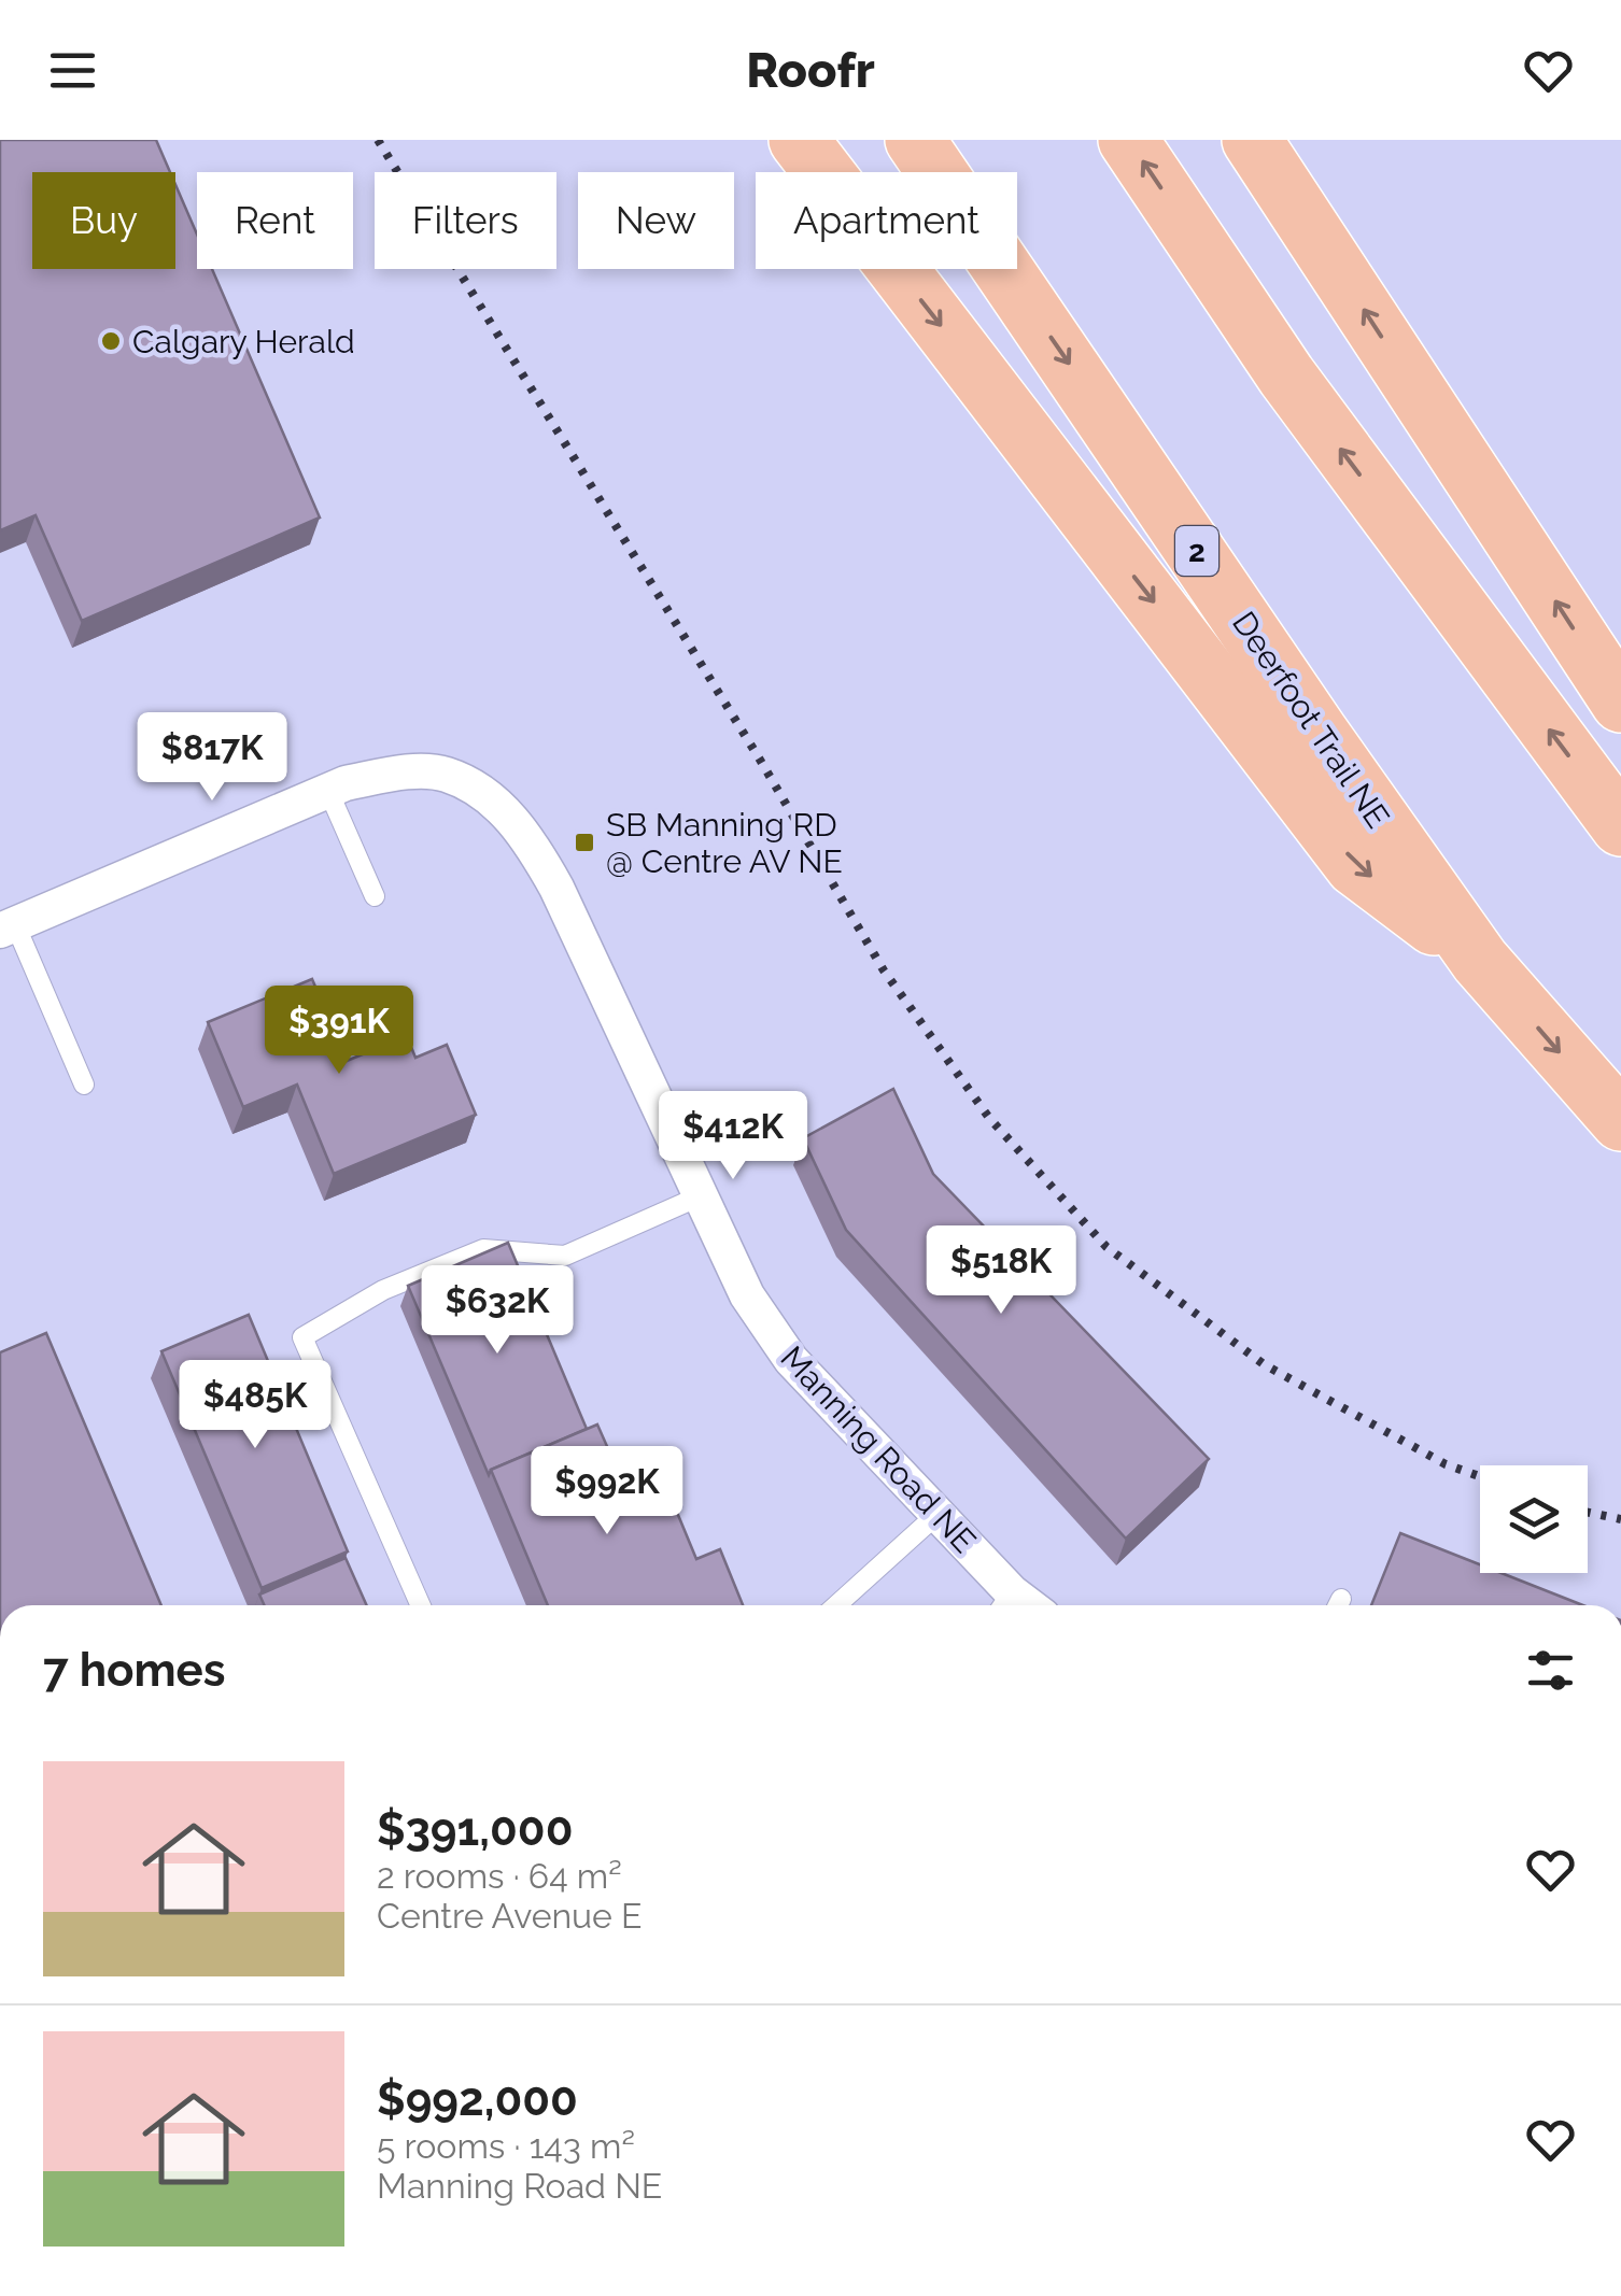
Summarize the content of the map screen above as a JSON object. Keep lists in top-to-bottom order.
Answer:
{
  "streets": {
    "highway": ["2", "Deerfoot Trail NE"],
    "street": ["Manning Road NE"]
  },
  "places": {
    "other": ["Calgary Herald"],
    "transit": ["SB Manning RD @ Centre AV NE"]
  },
  "page": {
    "header": "Roofr",
    "chip": [
      "Buy",
      "Rent",
      "Filters",
      "New",
      "Apartment"
    ],
    "price": [
      "$817K",
      "$391K",
      "$412K",
      "$518K",
      "$632K",
      "$485K",
      "$992K"
    ],
    "heading": "7 homes",
    "list": [
      {
        "name": "$391,000",
        "note": "2 rooms · 64 m² · Centre Avenue E"
      },
      {
        "name": "$992,000",
        "note": "5 rooms · 143 m² · Manning Road NE"
      }
    ]
  }
}
